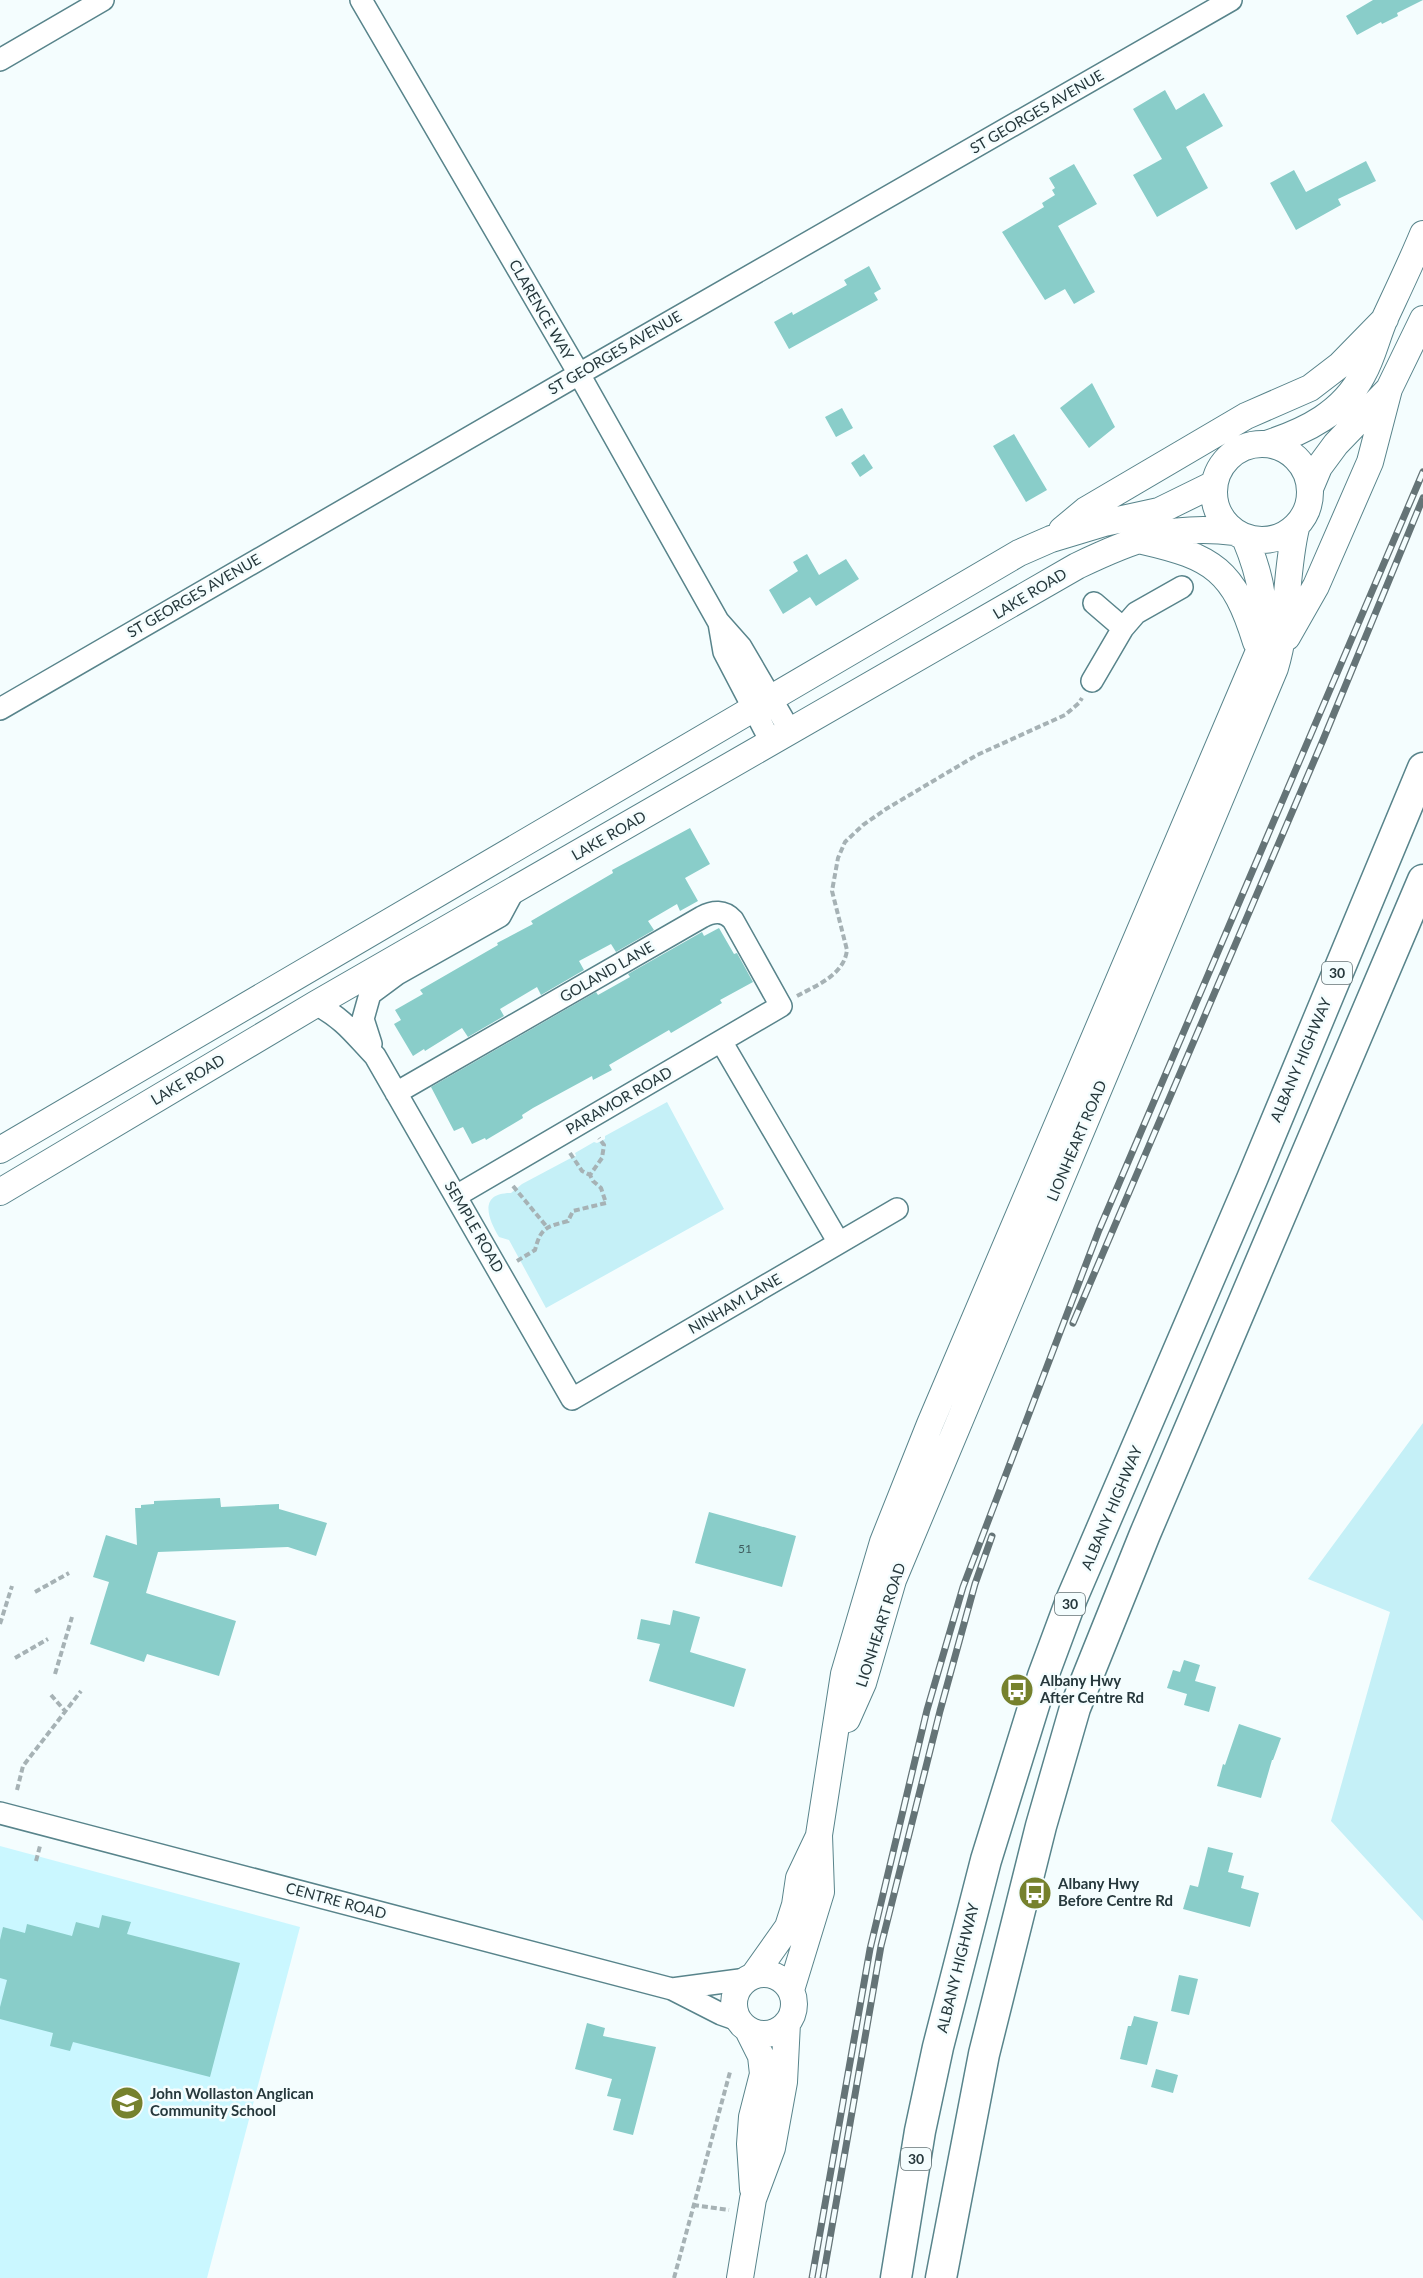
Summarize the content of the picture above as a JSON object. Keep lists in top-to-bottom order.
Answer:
{
  "streets": {
    "highway": ["30", "ALBANY HIGHWAY"],
    "main road": ["LAKE ROAD", "LIONHEART ROAD"],
    "street": [
      "ST GEORGES AVENUE",
      "CLARENCE WAY",
      "GOLAND LANE",
      "PARAMOR ROAD",
      "SEMPLE ROAD",
      "NINHAM LANE",
      "CENTRE ROAD"
    ]
  },
  "crossings": [
    ["ST GEORGES AVENUE", "CLARENCE WAY"],
    ["CLARENCE WAY", "LAKE ROAD"],
    ["LAKE ROAD", "LIONHEART ROAD"],
    ["LAKE ROAD", "SEMPLE ROAD"],
    ["GOLAND LANE", "PARAMOR ROAD"],
    ["GOLAND LANE", "SEMPLE ROAD"],
    ["PARAMOR ROAD", "SEMPLE ROAD"],
    ["LIONHEART ROAD", "CENTRE ROAD"],
    ["SEMPLE ROAD", "NINHAM LANE"]
  ],
  "places": {
    "bus stop": ["Albany Hwy After Centre Rd", "Albany Hwy Before Centre Rd"],
    "school or university": ["John Wollaston Anglican Community School"]
  },
  "house_numbers": ["51"]
}
